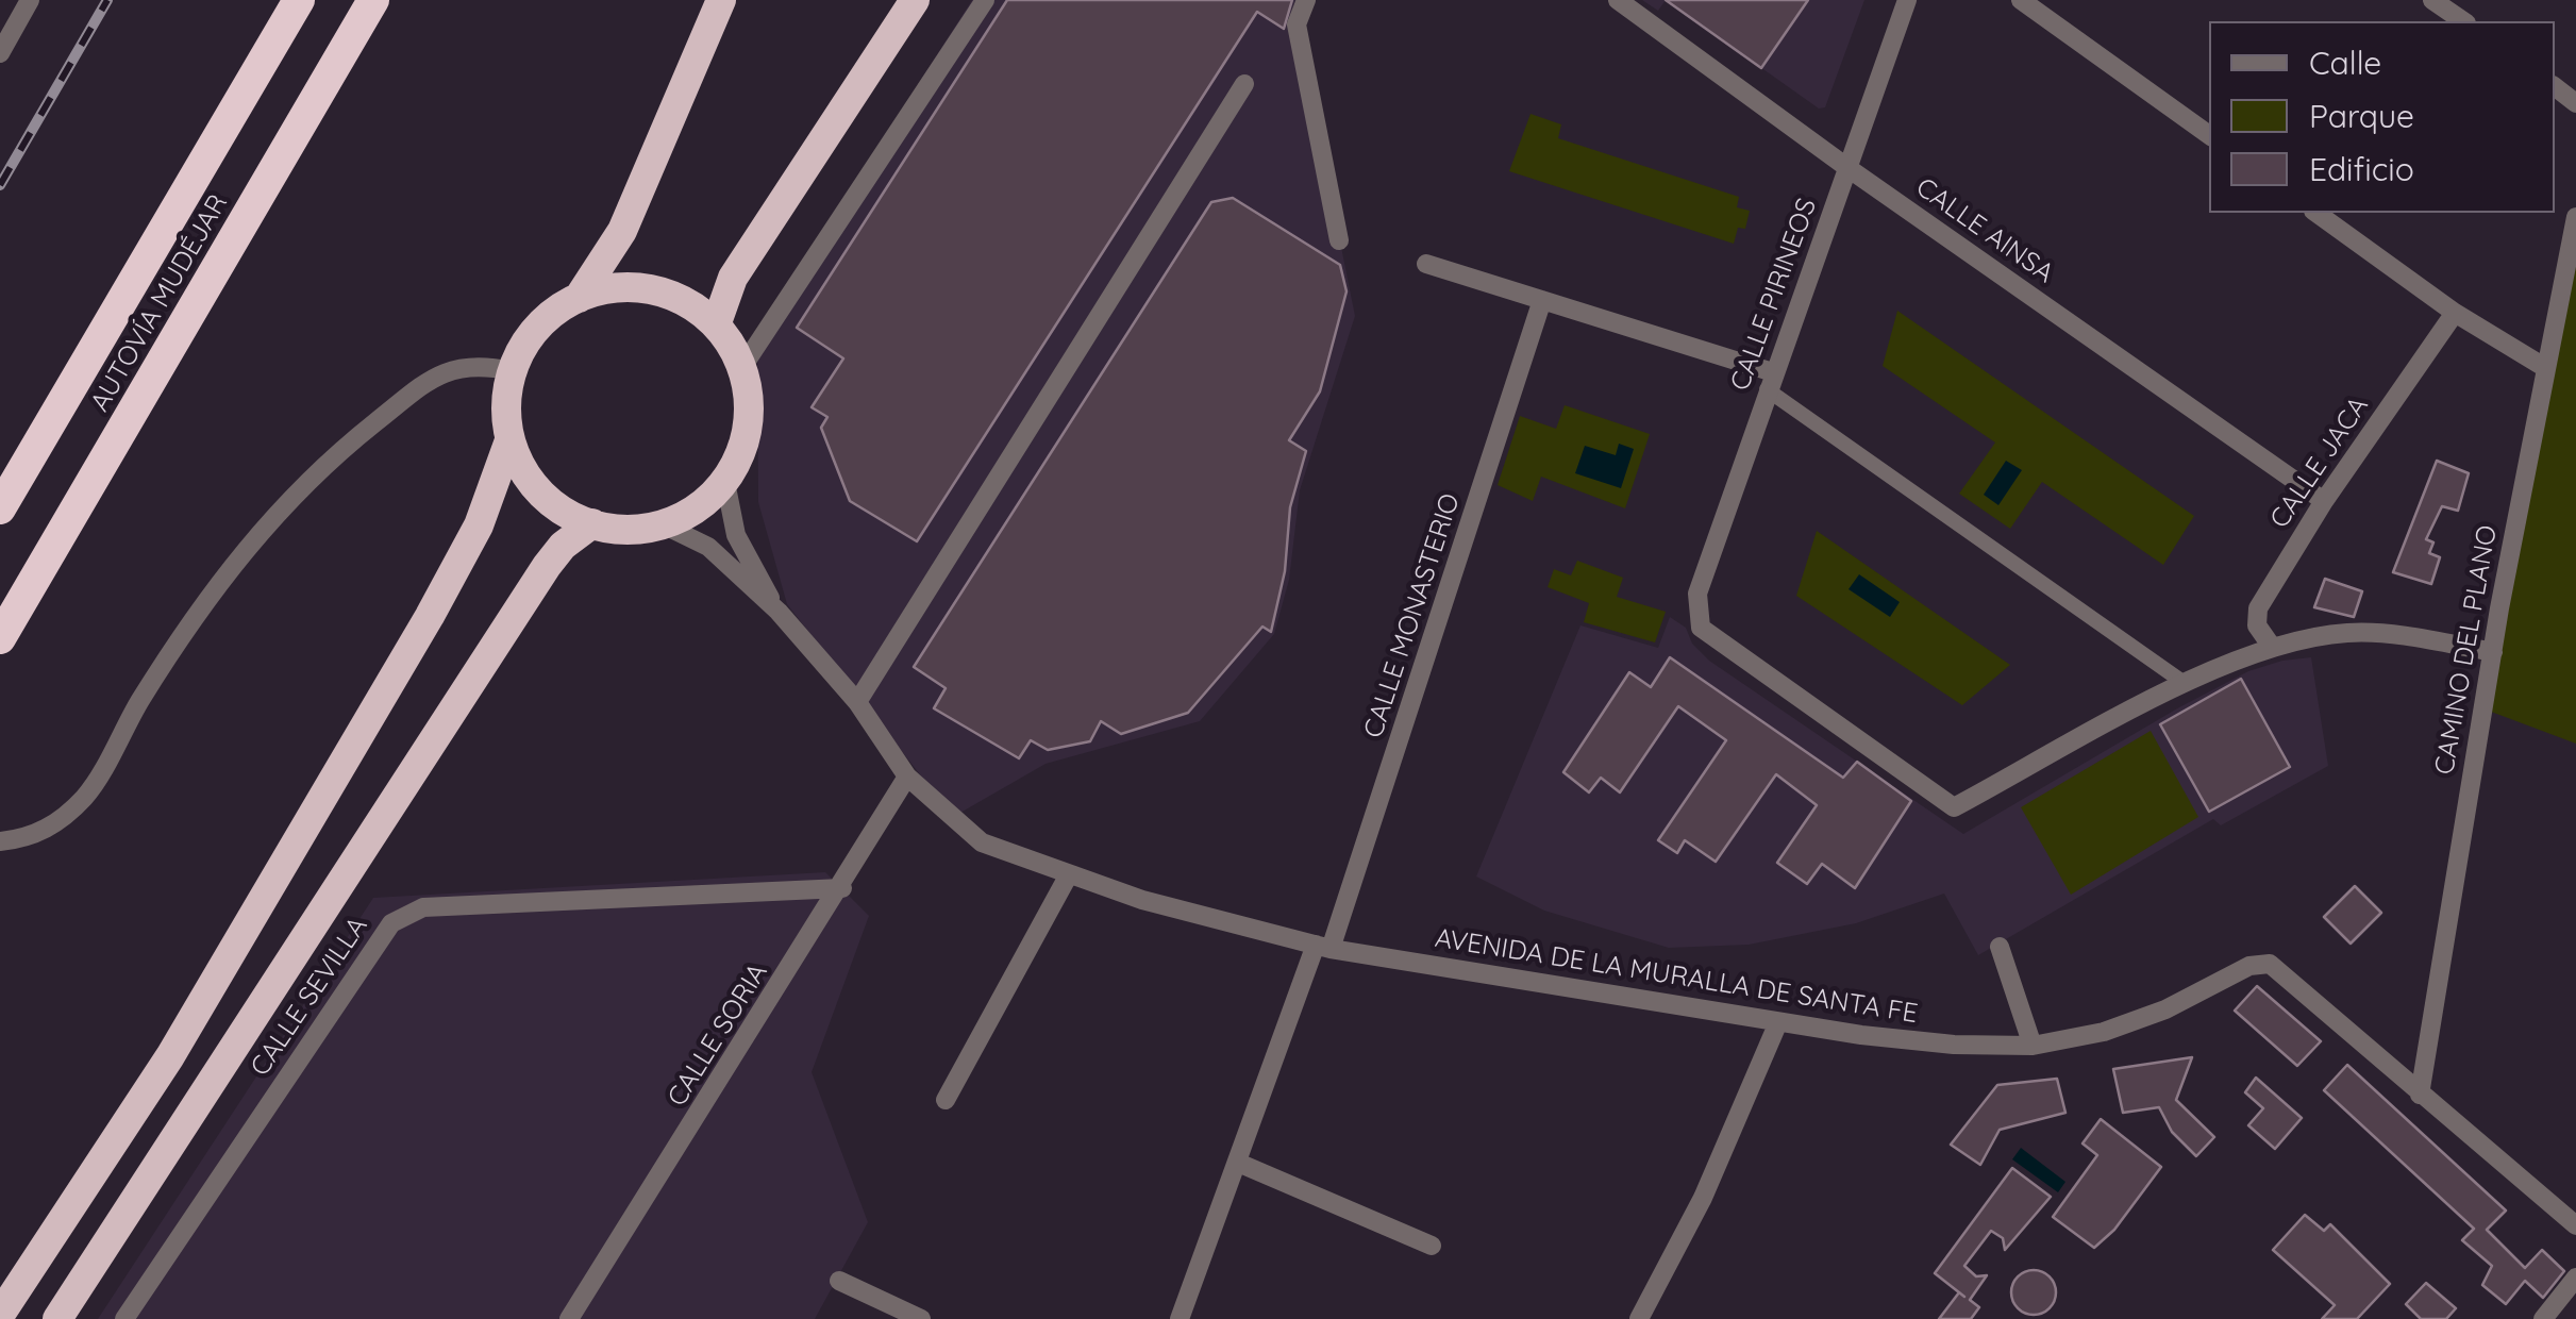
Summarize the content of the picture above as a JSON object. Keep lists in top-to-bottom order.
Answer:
{
  "streets": {
    "highway": ["AUTOVÍA MUDÉJAR"],
    "street": [
      "CALLE AINSA",
      "CALLE PIRINEOS",
      "CALLE JACA",
      "CALLE MONASTERIO",
      "CAMINO DEL PLANO",
      "AVENIDA DE LA MURALLA DE SANTA FE",
      "CALLE SEVILLA",
      "CALLE SORIA"
    ]
  },
  "crossings": [
    ["CALLE AINSA", "CALLE PIRINEOS"],
    ["CALLE AINSA", "CALLE JACA"],
    ["CALLE MONASTERIO", "AVENIDA DE LA MURALLA DE SANTA FE"],
    ["CAMINO DEL PLANO", "AVENIDA DE LA MURALLA DE SANTA FE"],
    ["AVENIDA DE LA MURALLA DE SANTA FE", "CALLE SORIA"],
    ["CALLE SEVILLA", "CALLE SORIA"]
  ],
  "legend": ["Calle", "Parque", "Edificio"]
}
